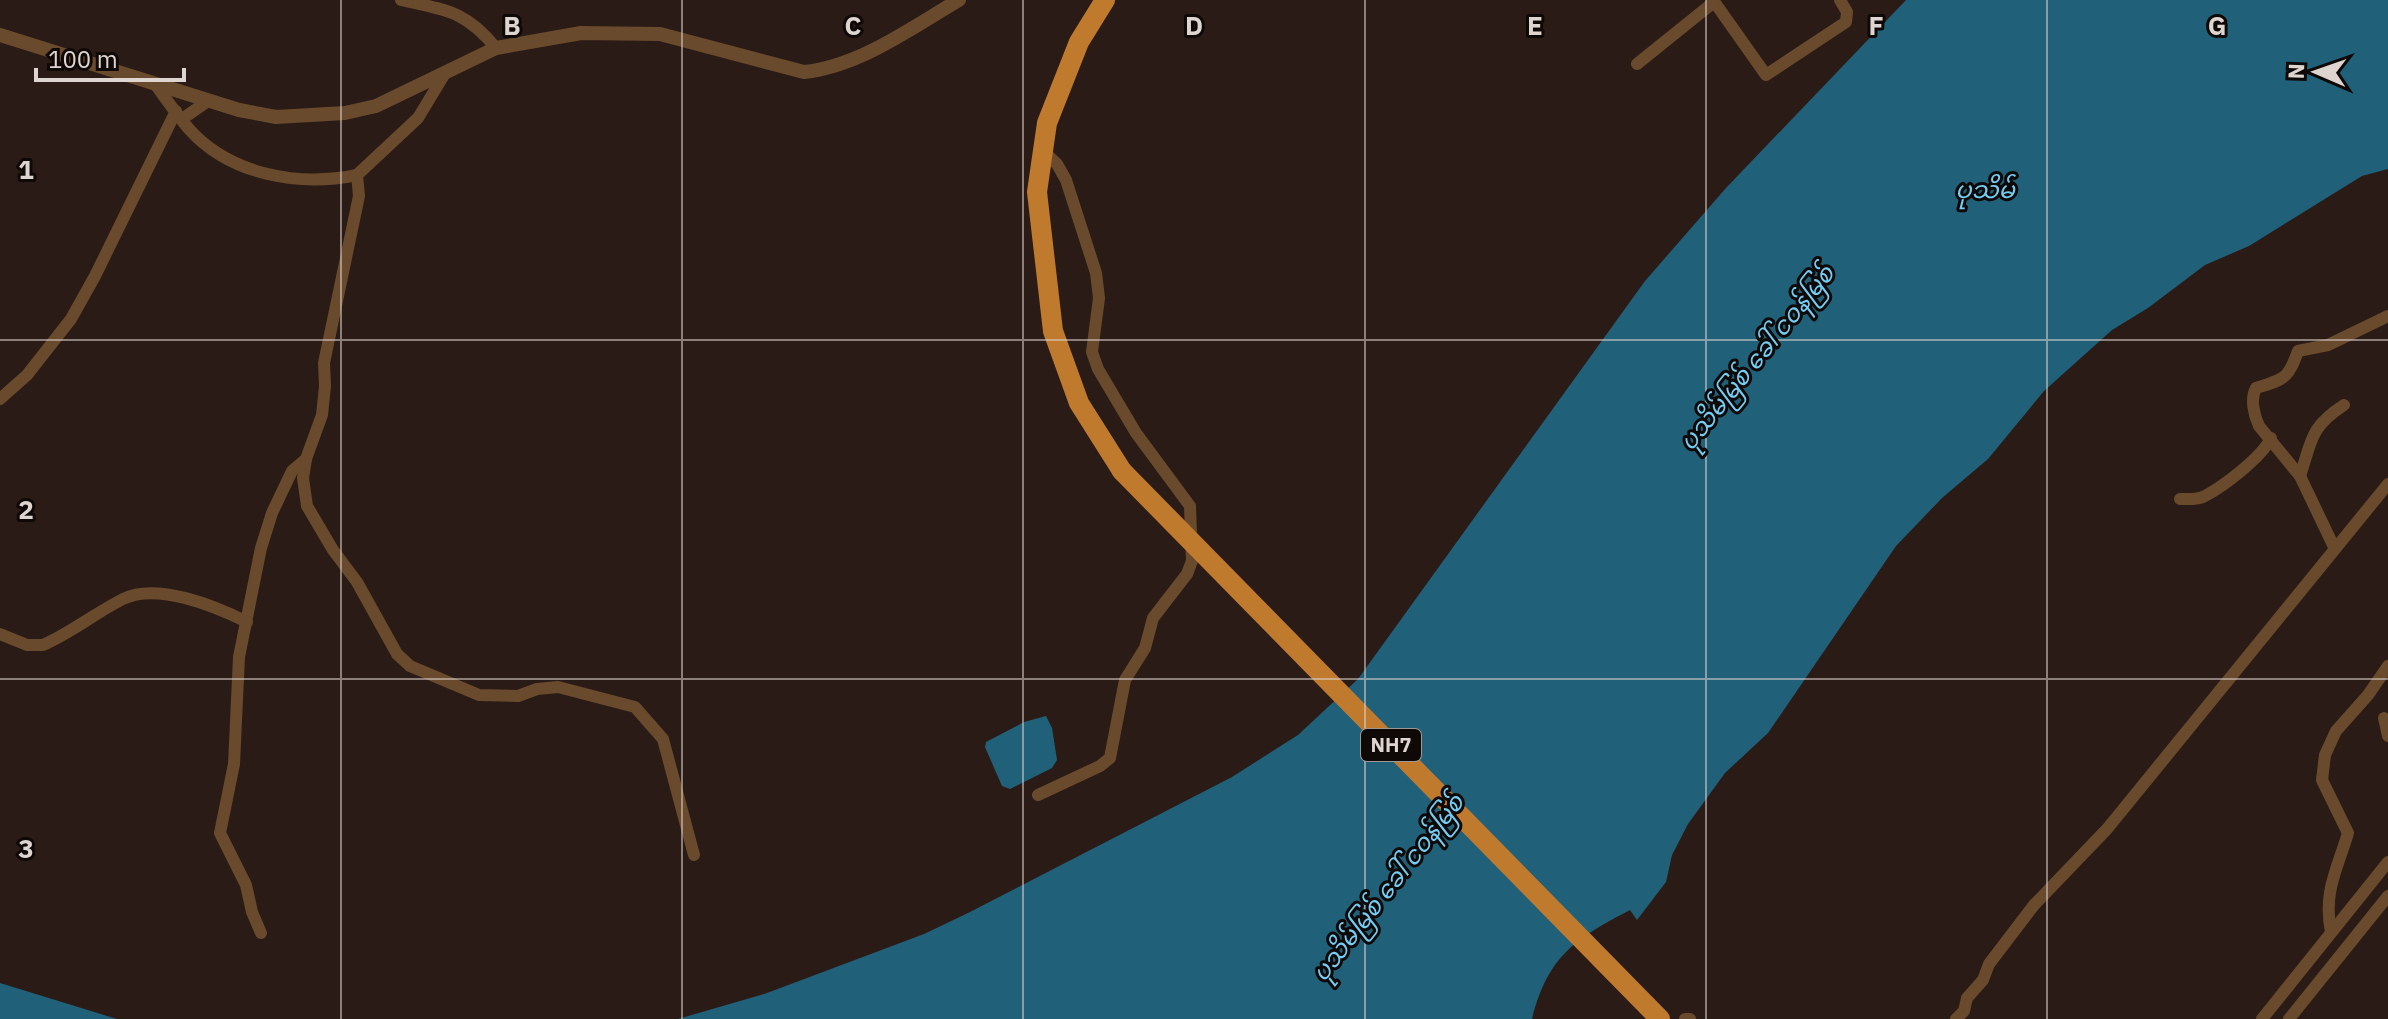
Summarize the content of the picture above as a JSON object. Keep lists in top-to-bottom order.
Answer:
{
  "streets": {
    "highway": ["NH7"]
  },
  "water": ["ပုသိမ်", "ပုသိမ်မြစ် ခေါ် ငဝန်မြစ်"],
  "scale_bar": "100 m",
  "north": "left",
  "grid": {
    "columns": [
      "B",
      "C",
      "D",
      "E",
      "F",
      "G"
    ],
    "rows": ["1", "2", "3"]
  }
}
